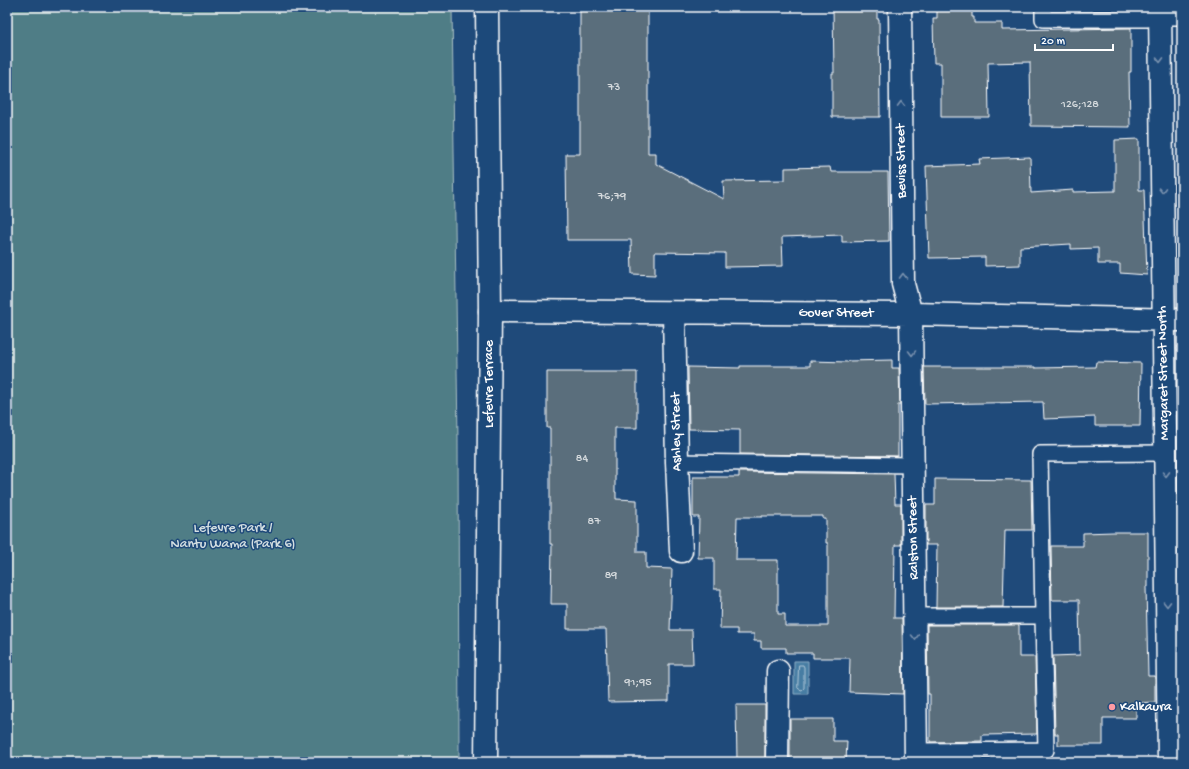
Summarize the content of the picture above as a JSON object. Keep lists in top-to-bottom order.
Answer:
{
  "streets": {
    "street": [
      "Beviss Street",
      "Gover Street",
      "Margaret Street North",
      "Lefevre Terrace",
      "Ashley Street",
      "Ralston Street"
    ]
  },
  "crossings": [
    ["Beviss Street", "Gover Street"],
    ["Beviss Street", "Ralston Street"],
    ["Gover Street", "Margaret Street North"],
    ["Gover Street", "Lefevre Terrace"],
    ["Gover Street", "Ashley Street"],
    ["Gover Street", "Ralston Street"]
  ],
  "one_way": ["Beviss Street", "Margaret Street North", "Ralston Street"],
  "parks": ["Lefevre Park / Nantu Wama (Park 6)"],
  "places": ["Kalkaura"],
  "house_numbers": [
    "73",
    "126;128",
    "76;79",
    "84",
    "87",
    "89",
    "91;95"
  ],
  "scale_bar": "20 m"
}
